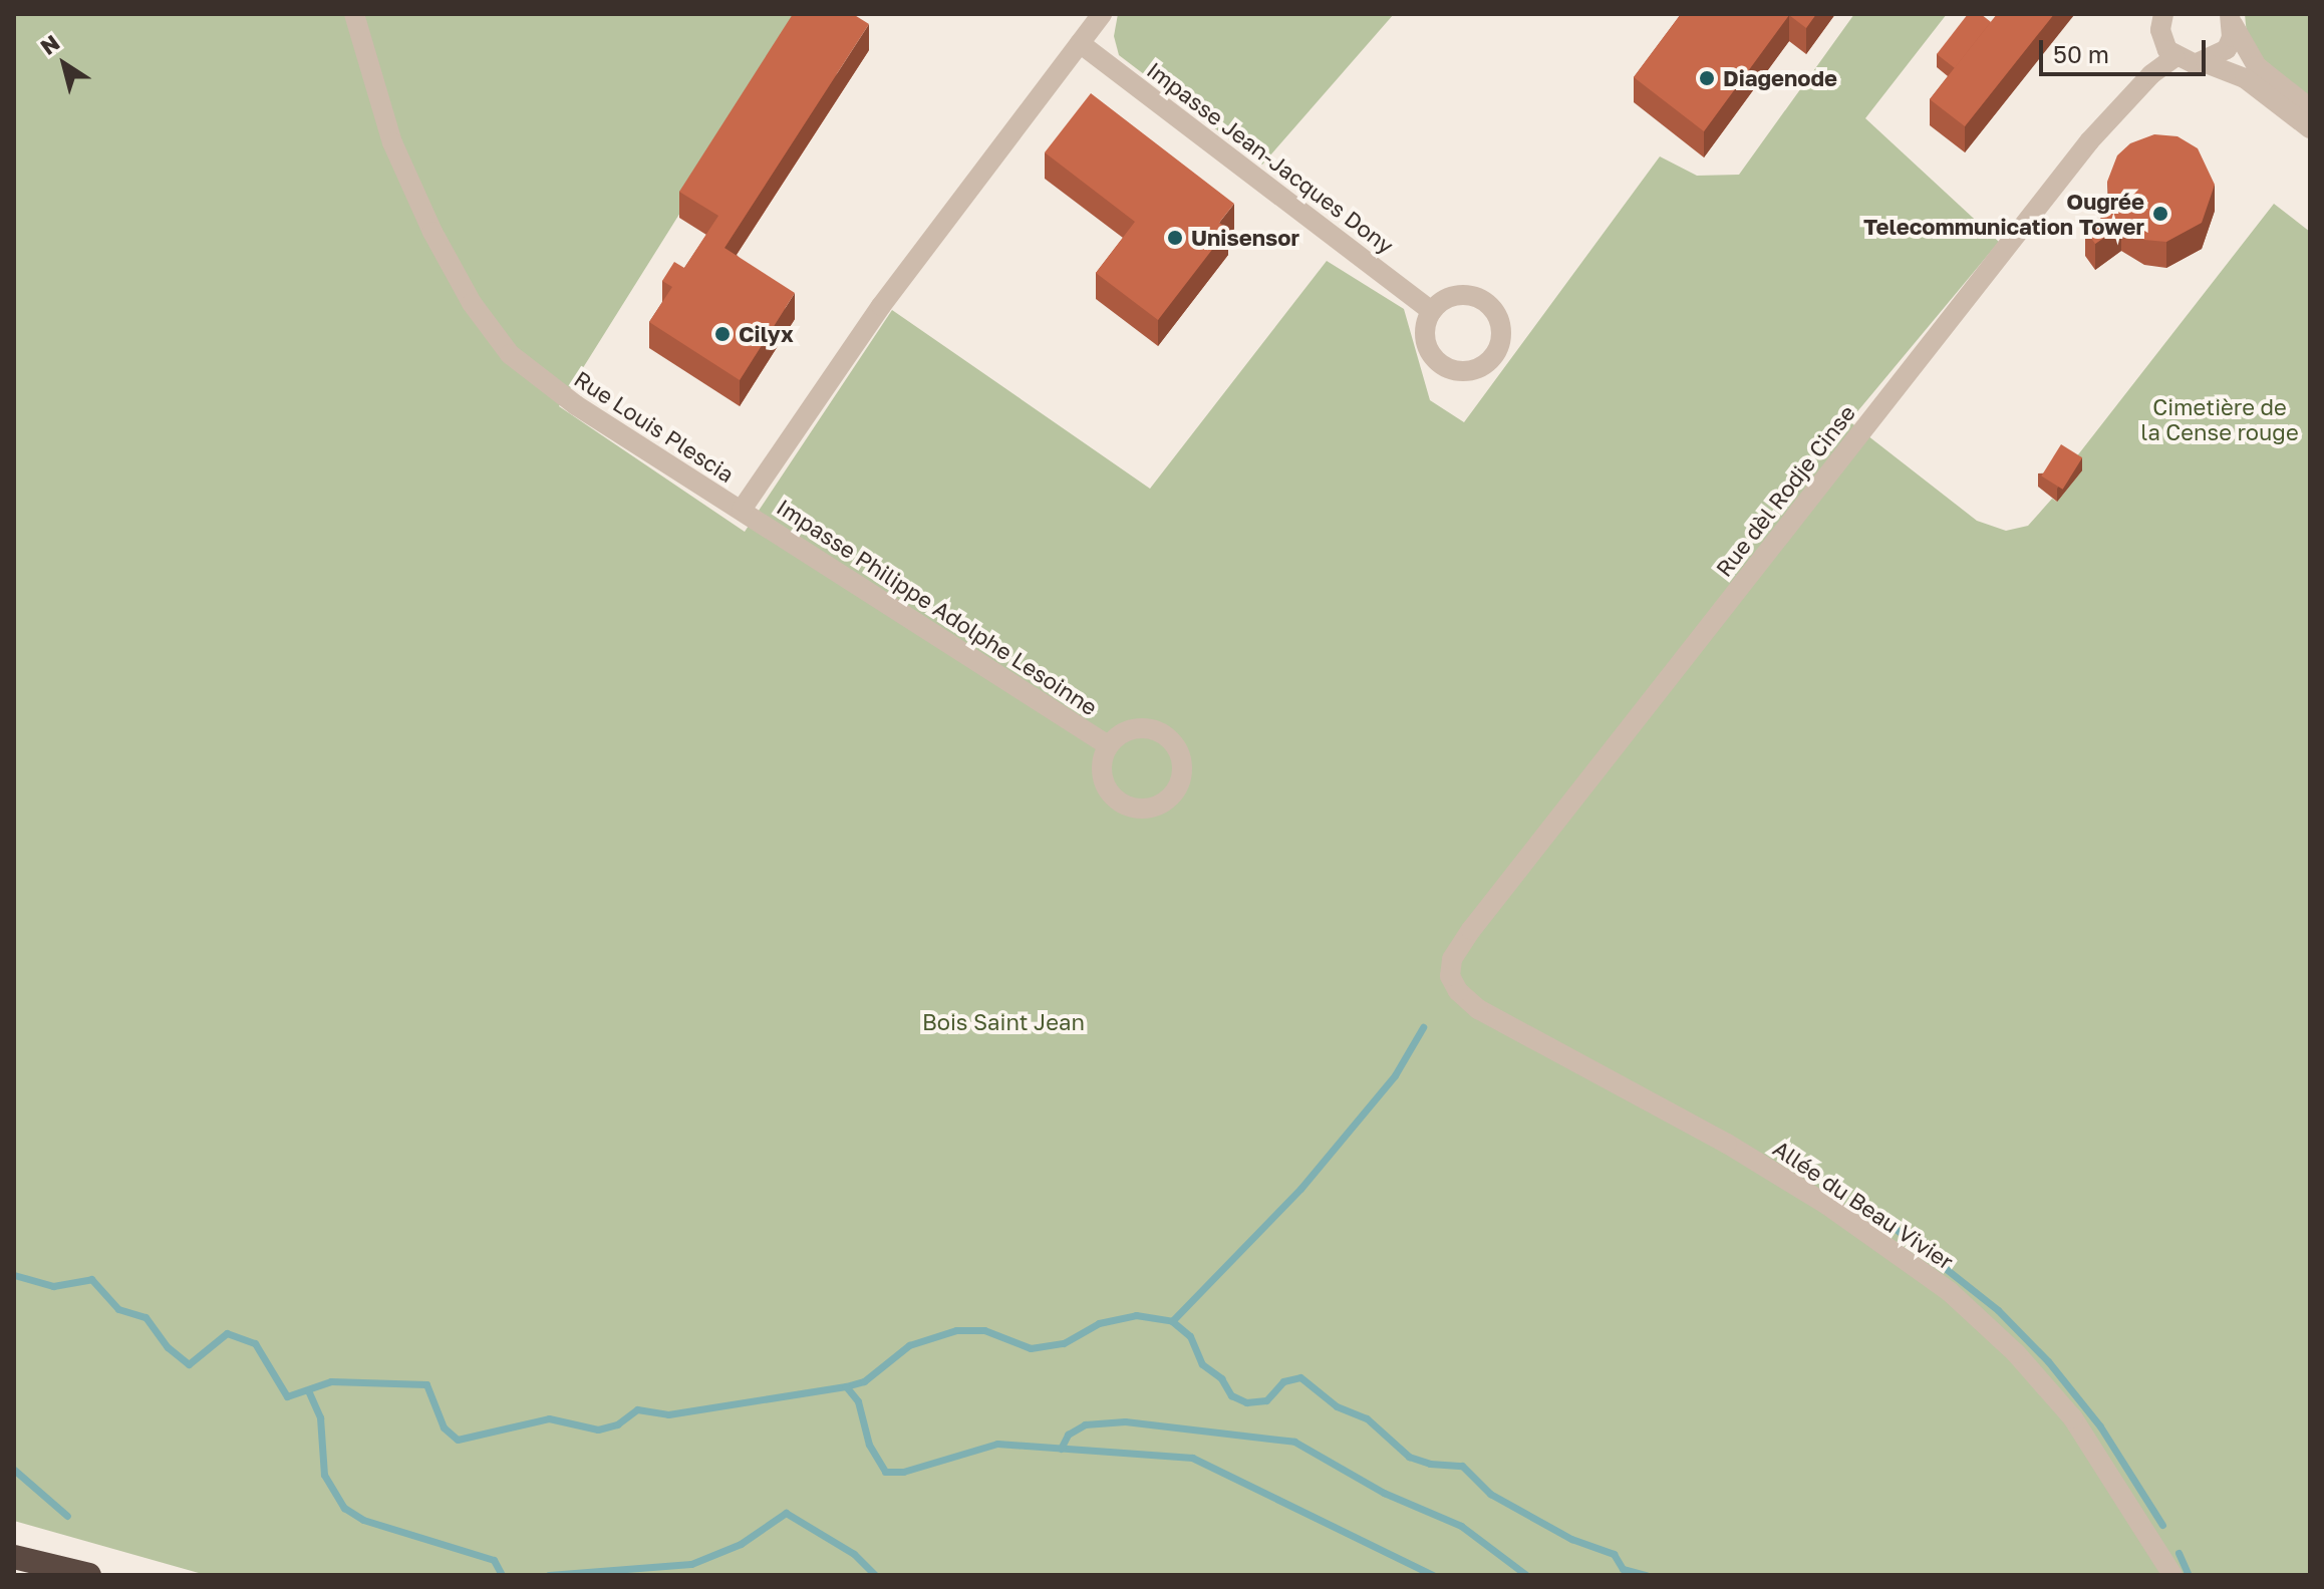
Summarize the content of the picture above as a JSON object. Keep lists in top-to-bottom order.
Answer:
{
  "streets": {
    "street": [
      "Impasse Jean-Jacques Dony",
      "Rue Louis Plescia",
      "Rue dèl Rodje Cinse",
      "Impasse Philippe Adolphe Lesoinne",
      "Allée du Beau Vivier"
    ]
  },
  "crossings": [
    ["Impasse Jean-Jacques Dony", "Rue Louis Plescia"],
    ["Rue Louis Plescia", "Impasse Philippe Adolphe Lesoinne"],
    ["Rue dèl Rodje Cinse", "Allée du Beau Vivier"]
  ],
  "parks": ["Cimetière de la Cense rouge", "Bois Saint Jean"],
  "places": [
    "Diagenode",
    "Ougrée Telecommunication Tower",
    "Unisensor",
    "Cilyx"
  ],
  "scale_bar": "50 m",
  "north": "top left"
}
